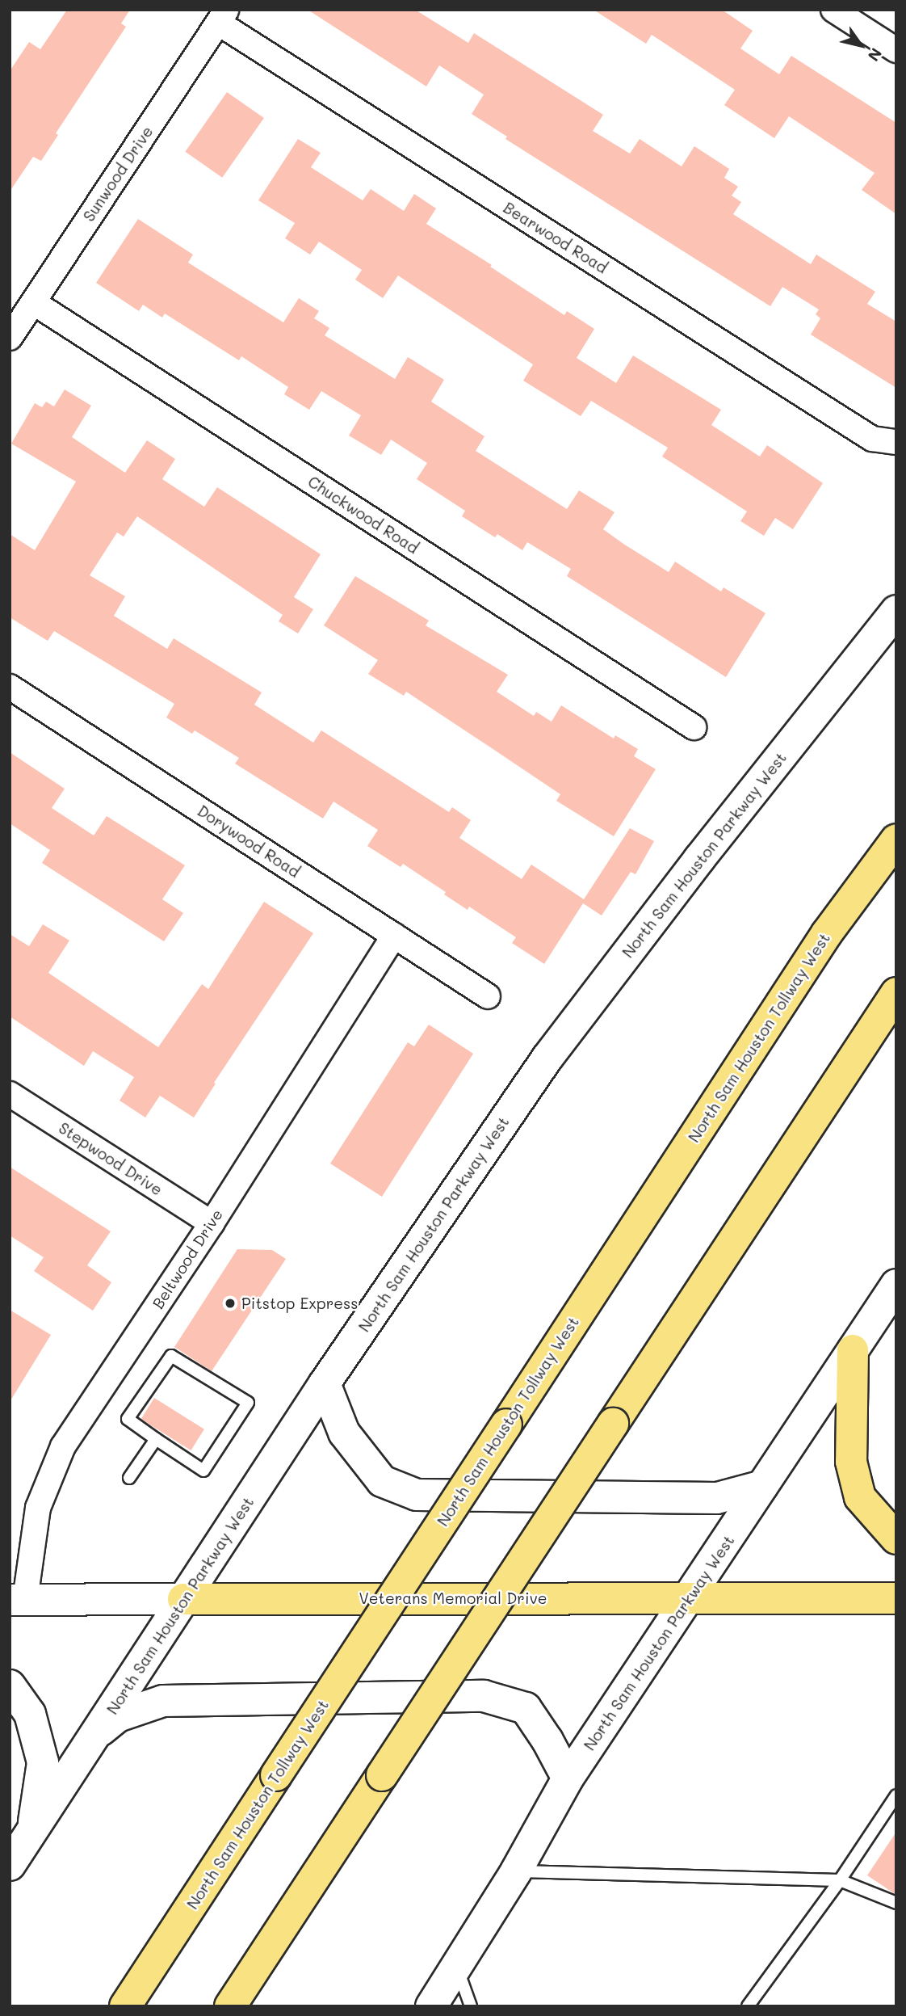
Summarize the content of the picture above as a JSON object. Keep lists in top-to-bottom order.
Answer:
{
  "streets": {
    "main road": ["North Sam Houston Parkway West", "North Sam Houston Tollway West", "Veterans Memorial Drive"],
    "street": [
      "Sunwood Drive",
      "Bearwood Road",
      "Chuckwood Road",
      "Dorywood Road",
      "Stepwood Drive",
      "Beltwood Drive"
    ]
  },
  "crossings": [
    ["Sunwood Drive", "Bearwood Road"],
    ["Sunwood Drive", "Chuckwood Road"],
    ["Dorywood Road", "Beltwood Drive"],
    ["North Sam Houston Parkway West", "Veterans Memorial Drive"],
    ["Stepwood Drive", "Beltwood Drive"],
    ["Beltwood Drive", "Veterans Memorial Drive"]
  ],
  "places": ["Pitstop Express"],
  "north": "bottom right"
}
